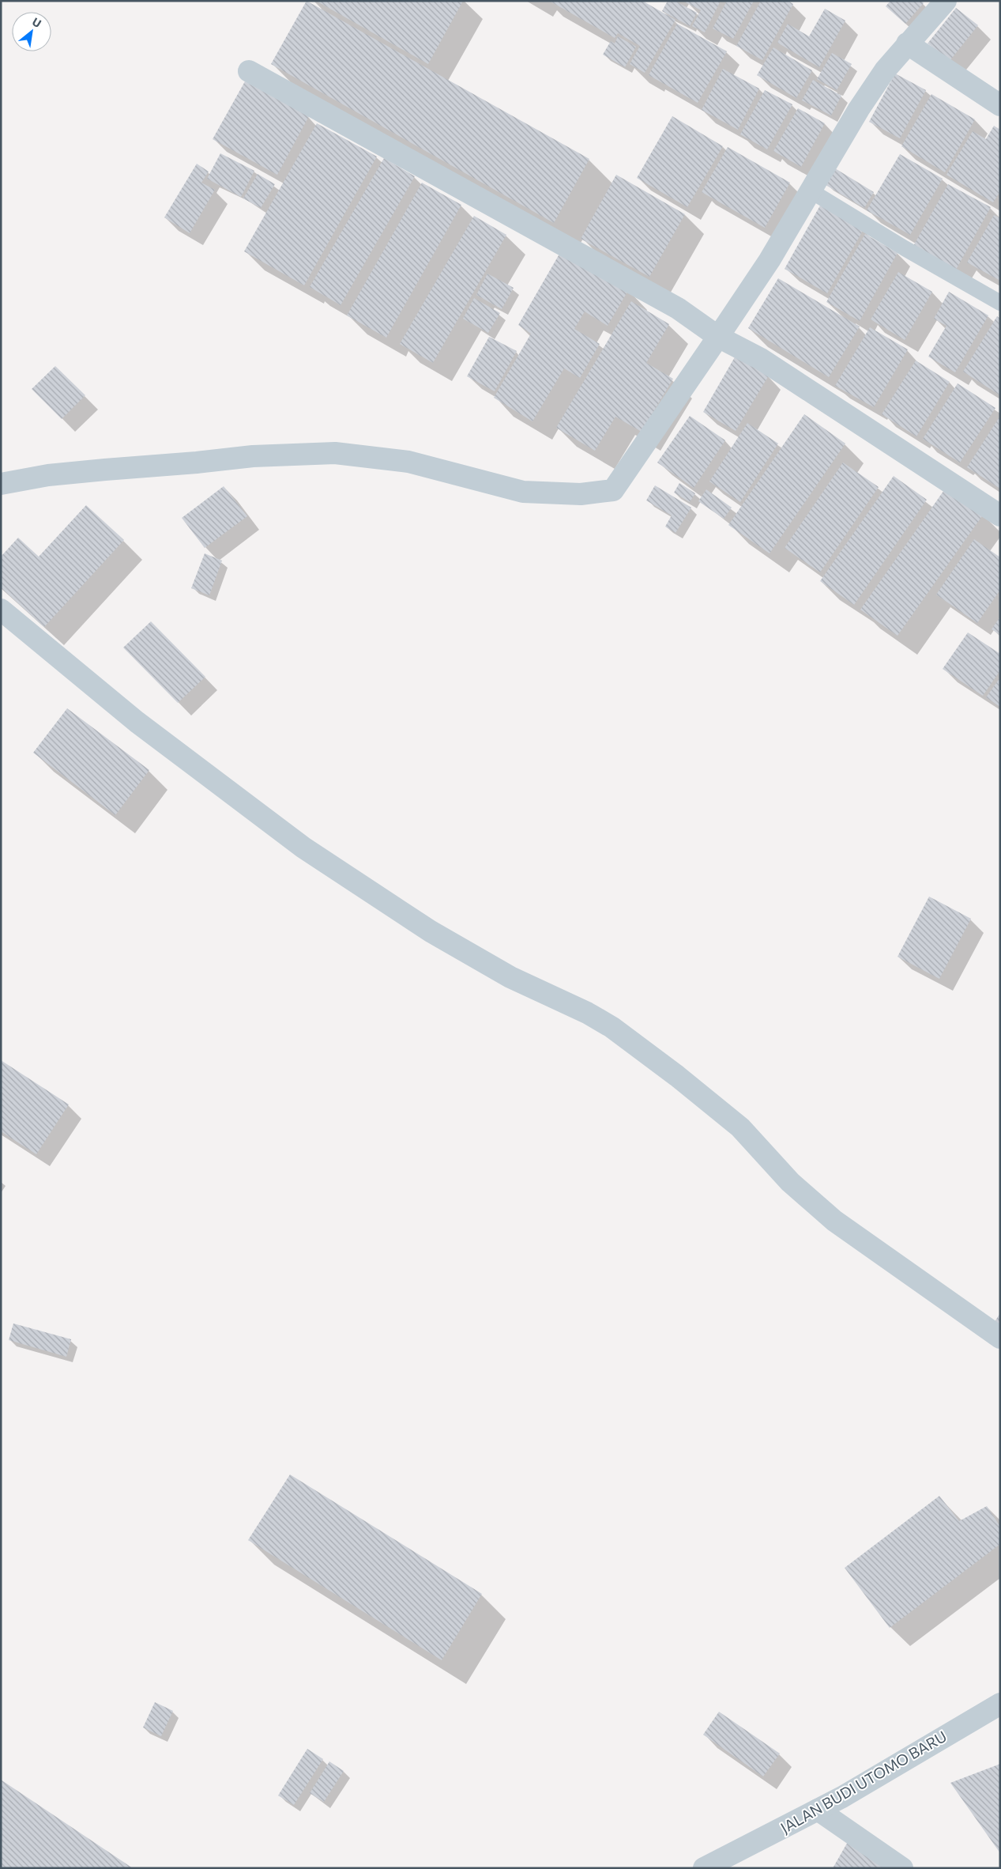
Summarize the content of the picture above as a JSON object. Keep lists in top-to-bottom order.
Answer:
{
  "streets": {
    "street": ["JALAN BUDI UTOMO BARU"]
  },
  "north": "top right"
}
